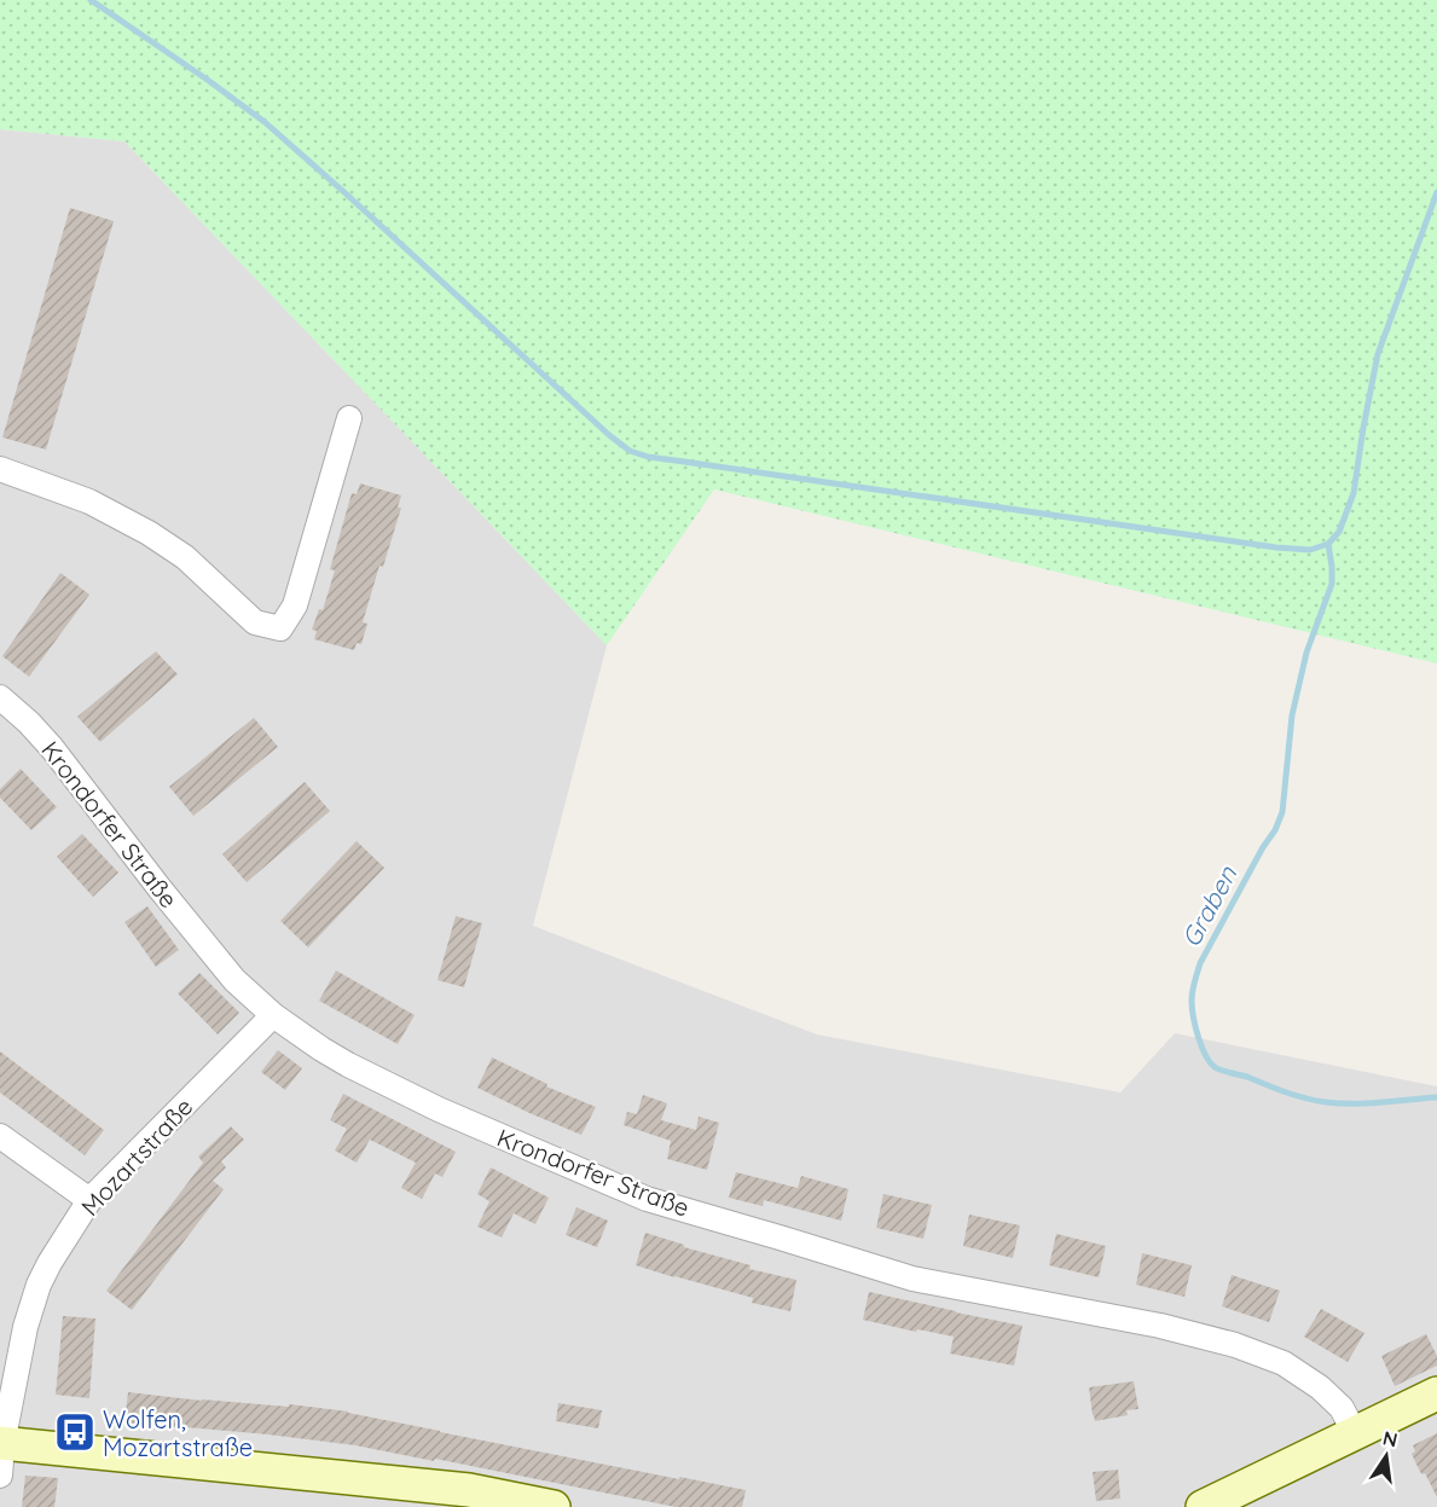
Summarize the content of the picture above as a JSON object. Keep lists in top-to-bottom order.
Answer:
{
  "streets": {
    "street": ["Krondorfer Straße", "Mozartstraße"]
  },
  "crossings": [
    ["Krondorfer Straße", "Mozartstraße"]
  ],
  "water": ["Graben"],
  "places": {
    "bus stop": ["Wolfen, Mozartstraße"]
  },
  "north": "top"
}
